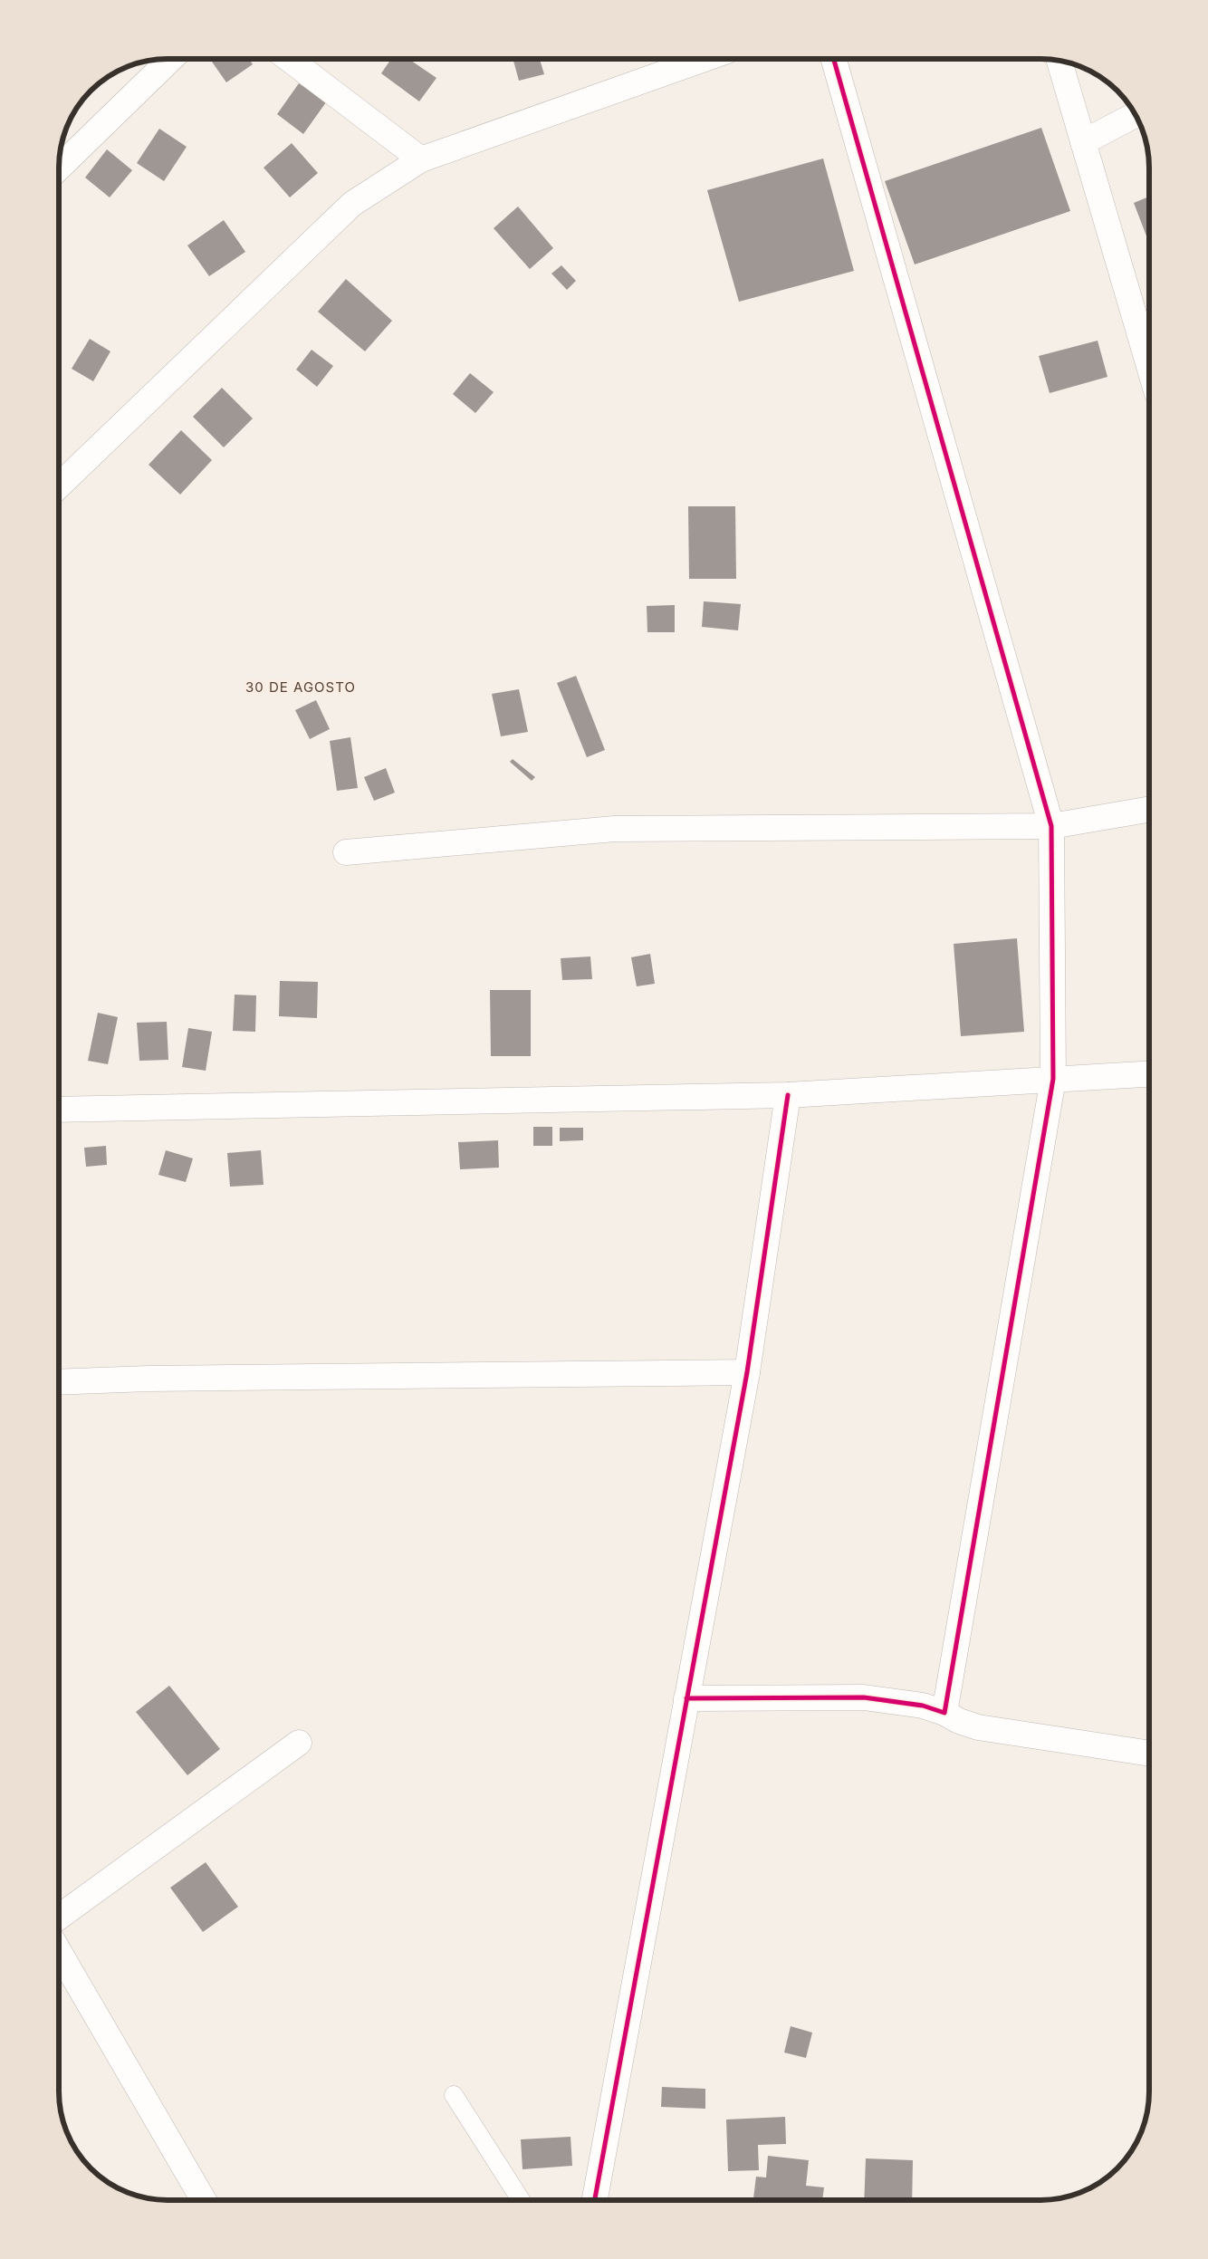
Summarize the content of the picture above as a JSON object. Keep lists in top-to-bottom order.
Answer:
{
  "districts": ["30 DE AGOSTO"]
}
